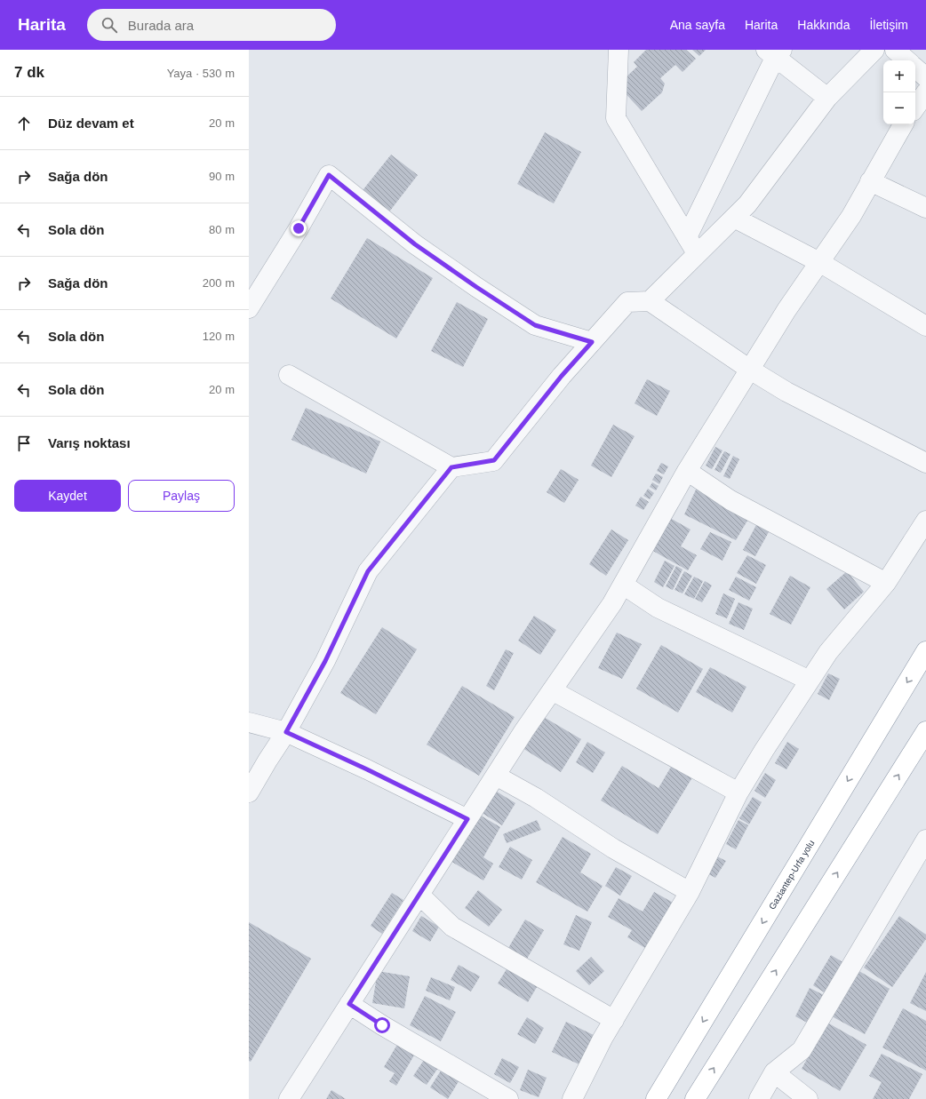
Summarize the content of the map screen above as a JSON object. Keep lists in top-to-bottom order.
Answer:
{
  "streets": {
    "highway": ["Gaziantep-Urfa yolu"]
  },
  "page": {
    "header": "Harita",
    "search": "Burada ara",
    "nav": [
      "Ana sayfa",
      "Harita",
      "Hakkında",
      "İletişim"
    ],
    "heading": ["7 dk", "Yaya · 530 m"],
    "map_buttons": ["+", "−"],
    "list": [
      ["Düz devam et", "20 m"],
      ["Sağa dön", "90 m"],
      ["Sola dön", "80 m"],
      ["Sağa dön", "200 m"],
      ["Sola dön", "120 m"],
      ["Sola dön", "20 m"],
      "Varış noktası"
    ],
    "buttons": ["Kaydet", "Paylaş"]
  }
}
